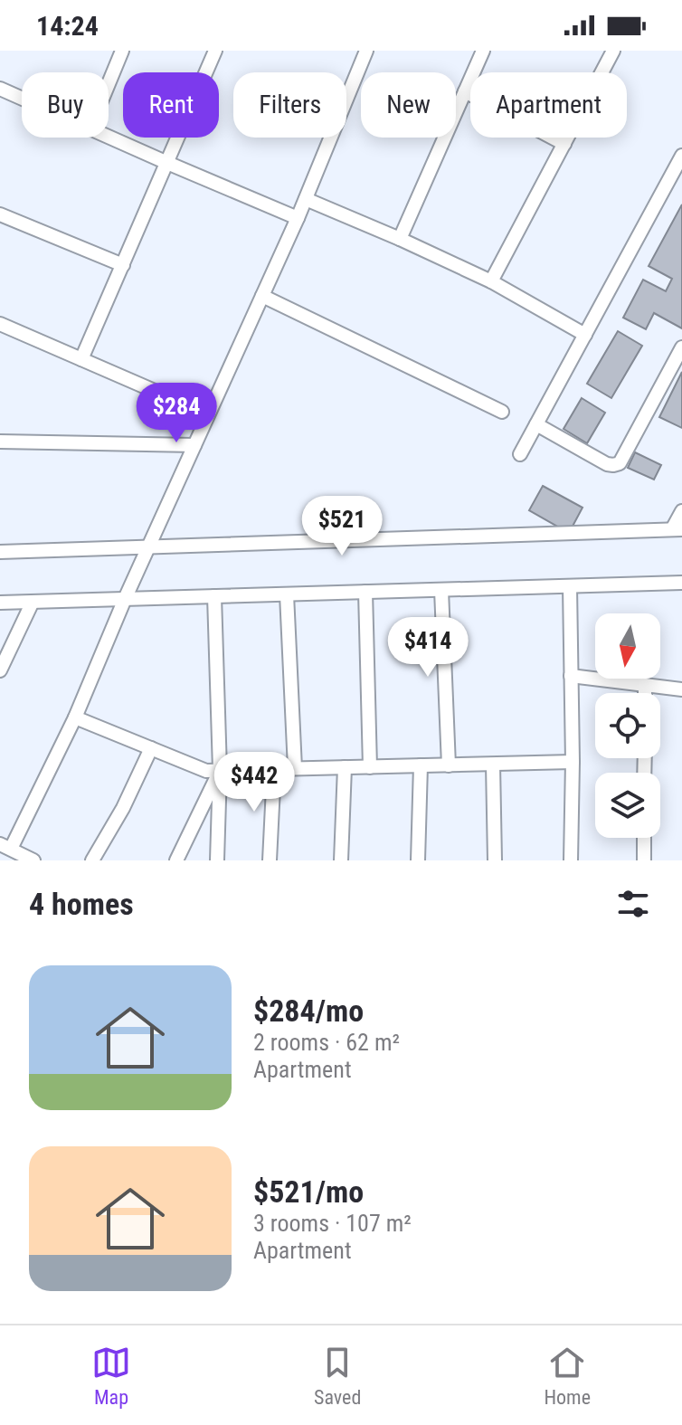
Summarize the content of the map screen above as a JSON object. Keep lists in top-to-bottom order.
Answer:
{
  "north": "bottom",
  "page": {
    "status": "14:24",
    "chip": [
      "Buy",
      "Rent",
      "Filters",
      "New",
      "Apartment"
    ],
    "price": [
      "$284",
      "$521",
      "$414",
      "$442"
    ],
    "heading": "4 homes",
    "list": [
      {
        "name": "$284/mo",
        "note": "2 rooms · 62 m² · Apartment"
      },
      {
        "name": "$521/mo",
        "note": "3 rooms · 107 m² · Apartment"
      }
    ],
    "tabs": ["Map", "Saved", "Home"]
  }
}
